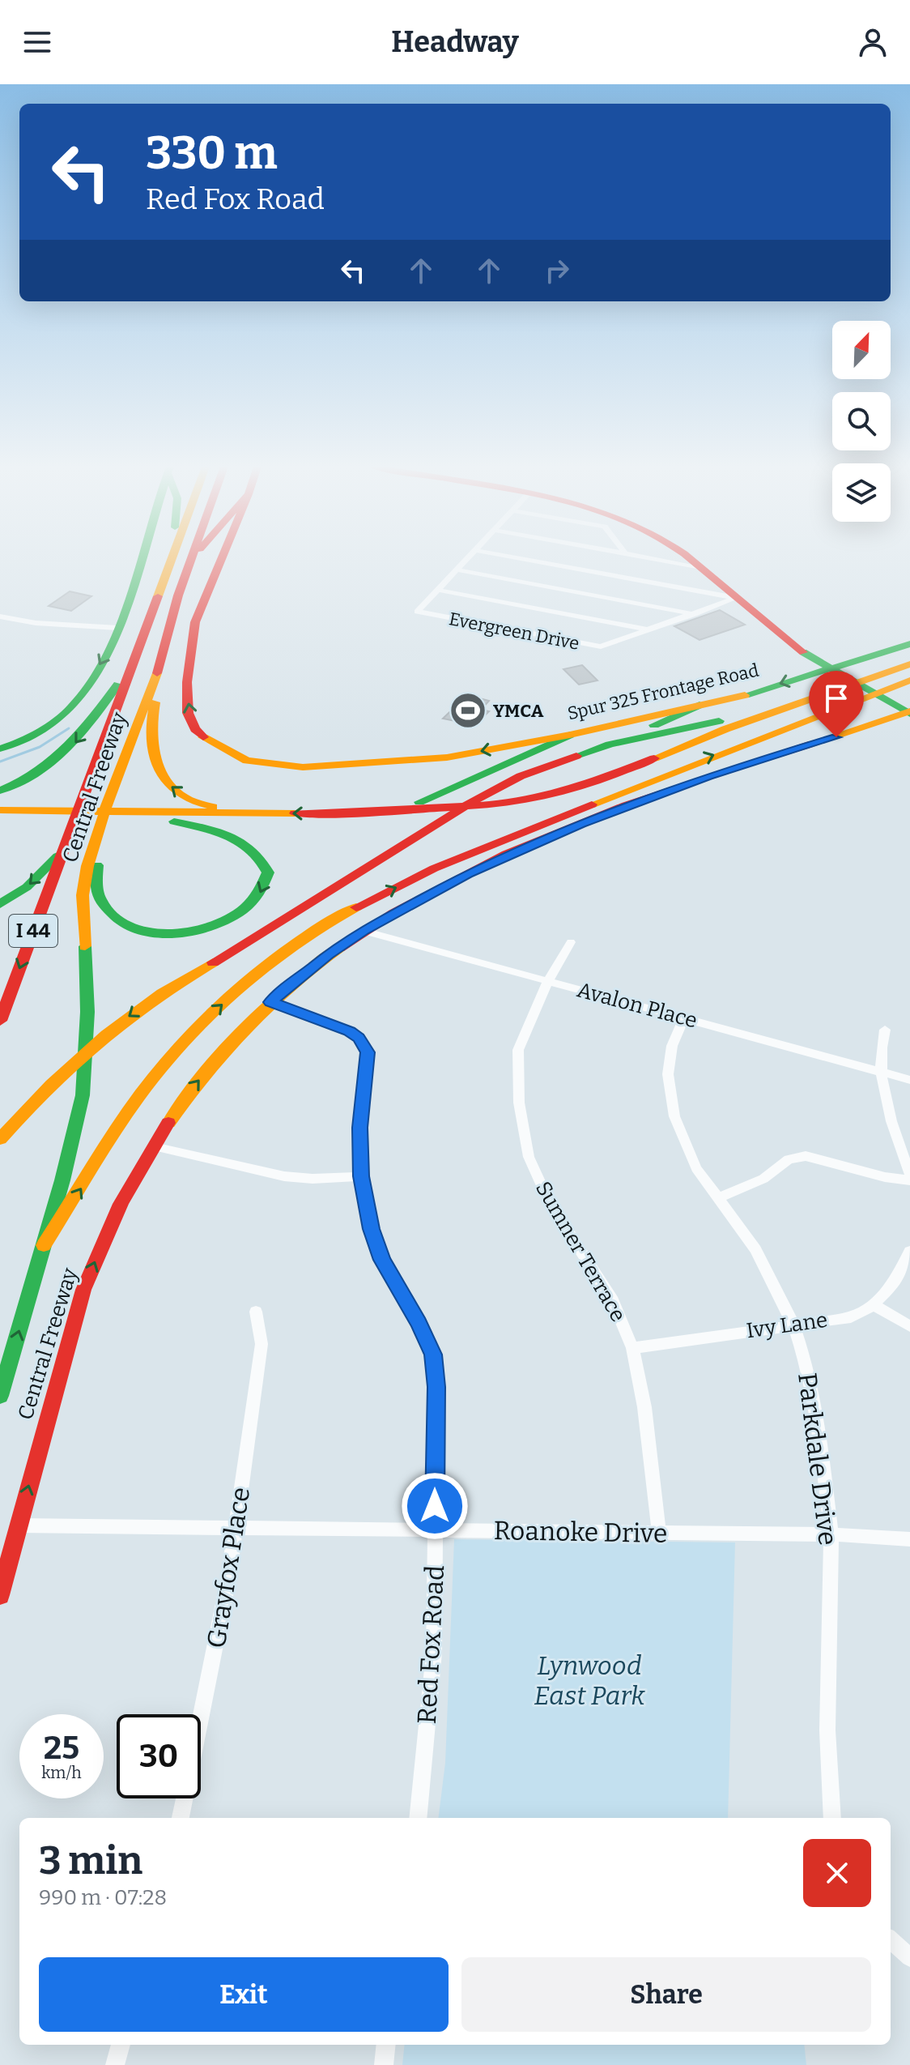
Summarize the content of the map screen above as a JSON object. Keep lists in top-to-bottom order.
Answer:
{
  "streets": {
    "main road": ["Spur 325 Frontage Road", "Central Freeway", "I 44"],
    "street": [
      "Evergreen Drive",
      "Avalon Place",
      "Sumner Terrace",
      "Ivy Lane",
      "Parkdale Drive",
      "Roanoke Drive",
      "Grayfox Place",
      "Red Fox Road"
    ]
  },
  "crossings": [
    ["Central Freeway", "Avalon Place"],
    ["Central Freeway", "Roanoke Drive"],
    ["Central Freeway", "Red Fox Road"],
    ["Avalon Place", "Sumner Terrace"],
    ["Avalon Place", "Parkdale Drive"],
    ["Sumner Terrace", "Ivy Lane"],
    ["Sumner Terrace", "Roanoke Drive"],
    ["Ivy Lane", "Parkdale Drive"],
    ["Parkdale Drive", "Roanoke Drive"],
    ["Roanoke Drive", "Grayfox Place"],
    ["Roanoke Drive", "Red Fox Road"]
  ],
  "parks": ["Lynwood East Park"],
  "places": {
    "sports": ["YMCA"]
  },
  "north": "top right",
  "page": {
    "header": "Headway",
    "turn": ["330 m", "Red Fox Road"],
    "speed": "25 km/h",
    "limit": "30",
    "heading": ["3 min", "990 m · 07:28"],
    "buttons": ["Exit", "Share"]
  }
}
